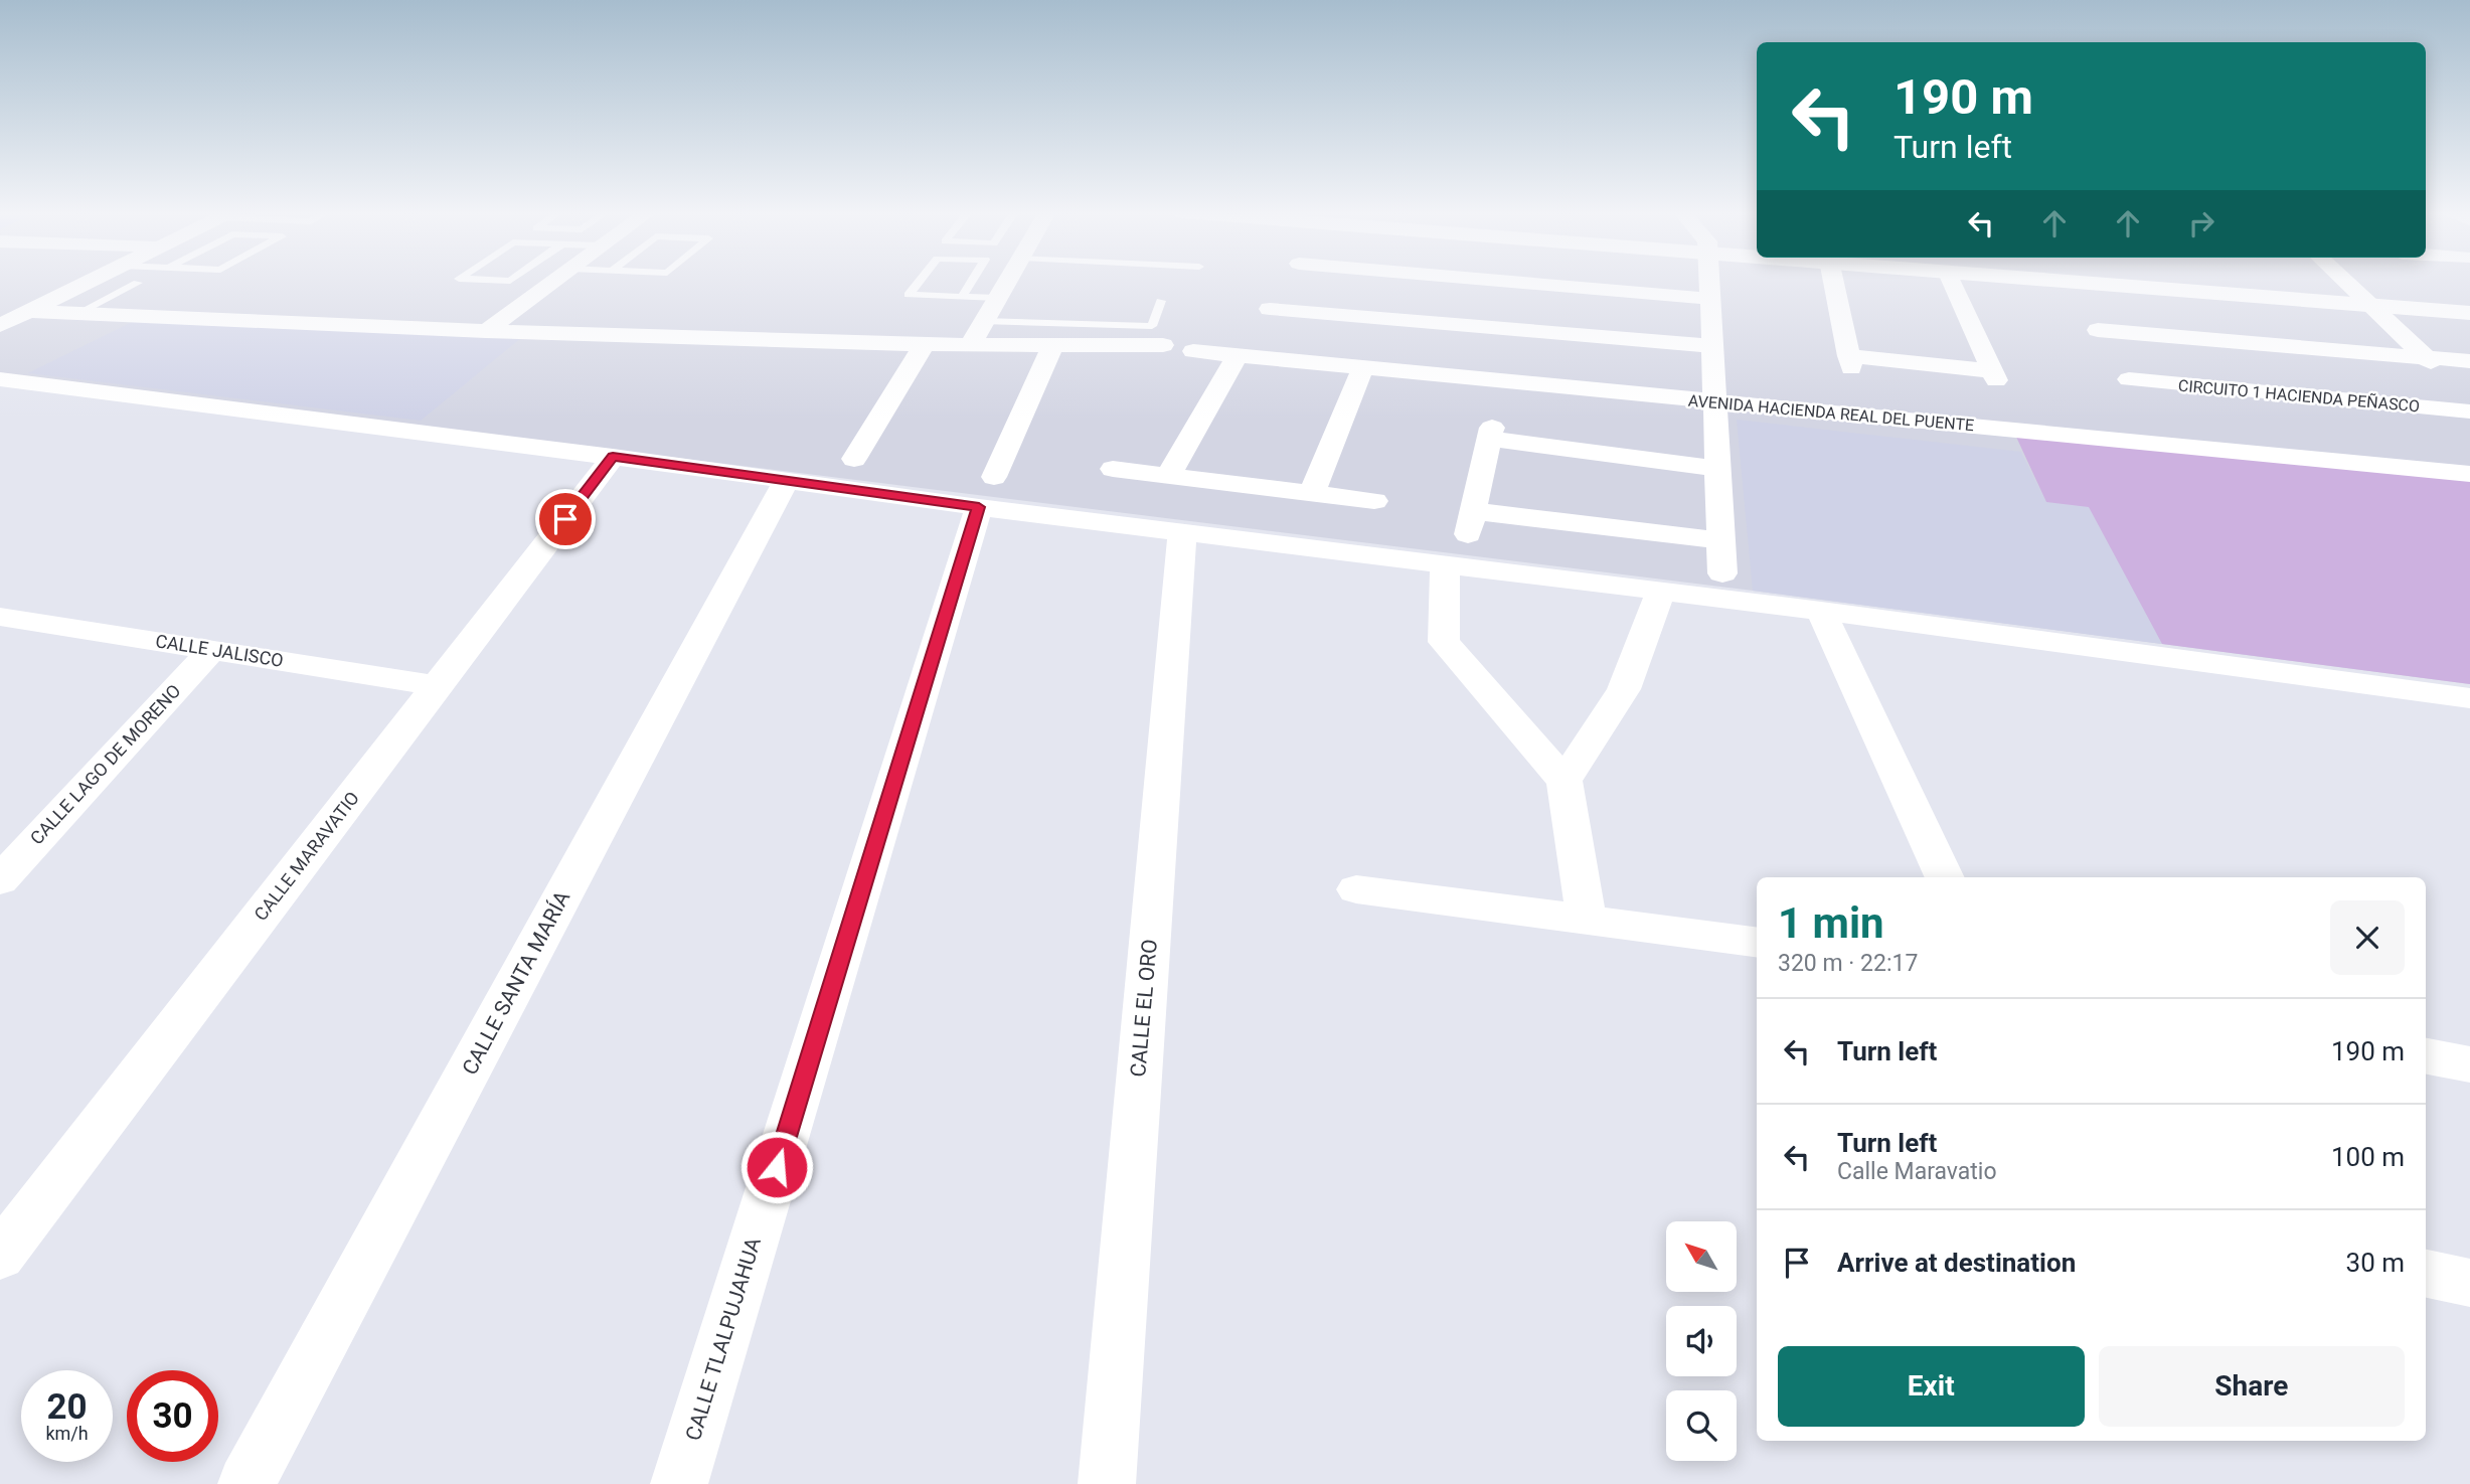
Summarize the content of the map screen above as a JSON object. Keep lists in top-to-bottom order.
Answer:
{
  "streets": {
    "street": [
      "CIRCUITO 1 HACIENDA PEÑASCO",
      "AVENIDA HACIENDA REAL DEL PUENTE",
      "CALLE JALISCO",
      "CALLE LAGO DE MORENO",
      "CALLE MARAVATIO",
      "CALLE SANTA MARÍA",
      "CALLE EL ORO",
      "CALLE TLALPUJAHUA"
    ]
  },
  "crossings": [
    ["CALLE JALISCO", "CALLE LAGO DE MORENO"],
    ["CALLE JALISCO", "CALLE MARAVATIO"]
  ],
  "north": "top left",
  "page": {
    "turn": ["190 m", "Turn left"],
    "heading": ["1 min", "320 m · 22:17"],
    "list": [
      {
        "name": "Turn left",
        "value": "190 m"
      },
      {
        "name": "Turn left",
        "note": "Calle Maravatio",
        "value": "100 m"
      },
      {
        "name": "Arrive at destination",
        "value": "30 m"
      }
    ],
    "buttons": ["Exit", "Share"],
    "speed": "20 km/h",
    "limit": "30"
  }
}
